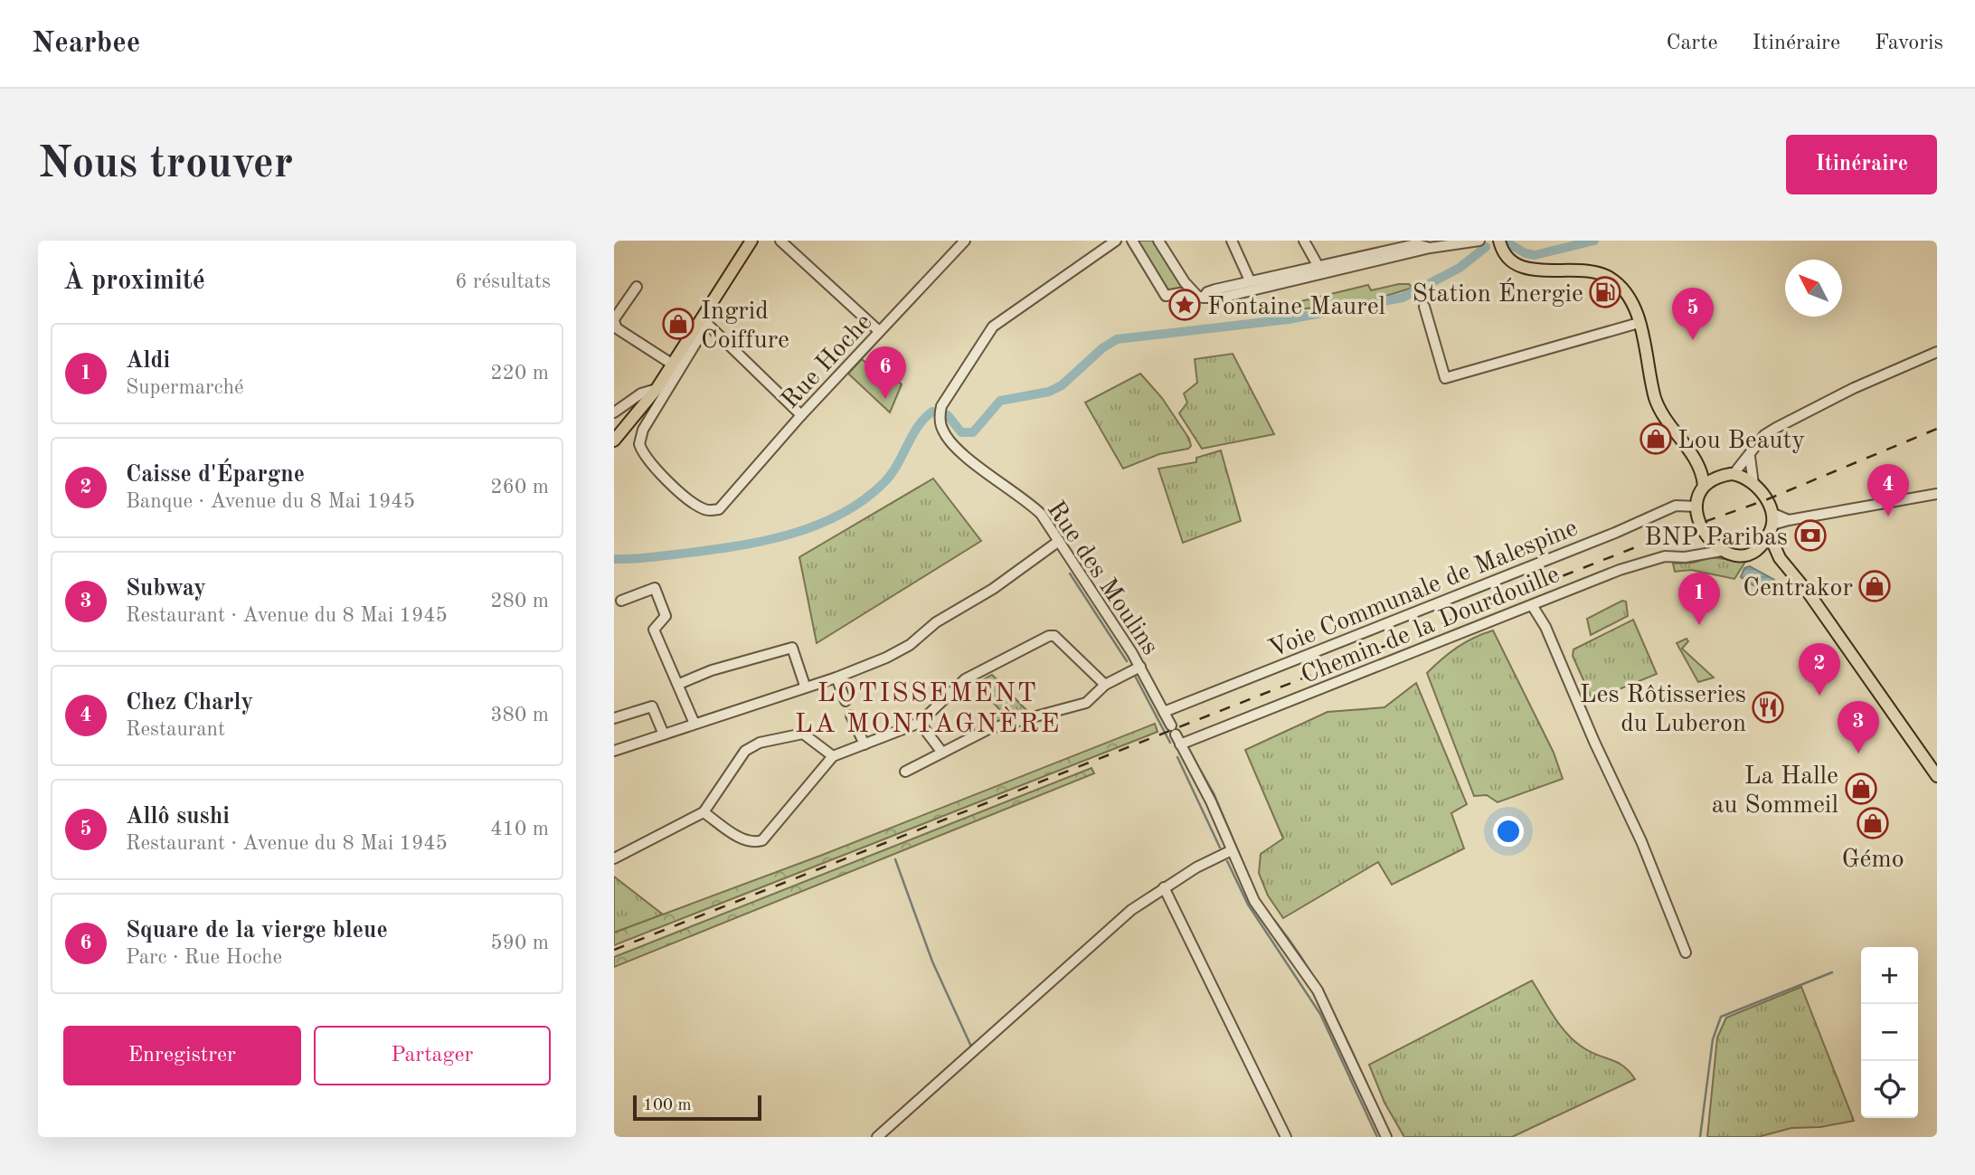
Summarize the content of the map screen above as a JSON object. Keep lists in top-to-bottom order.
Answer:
{
  "streets": {
    "street": [
      "Rue Hoche",
      "Rue des Moulins",
      "Voie Communale de Malespine",
      "Chemin de la Dourdouille"
    ]
  },
  "crossings": [
    ["Rue des Moulins", "Voie Communale de Malespine"],
    ["Rue des Moulins", "Chemin de la Dourdouille"],
    ["Voie Communale de Malespine", "Chemin de la Dourdouille"]
  ],
  "districts": ["LOTISSEMENT LA MONTAGNÈRE"],
  "places": {
    "fuel station": ["Station Énergie"],
    "place": ["Fontaine Maurel"],
    "shop": [
      "Ingrid Coiffure",
      "Lou Beauty",
      "Centrakor",
      "La Halle au Sommeil",
      "Gémo"
    ],
    "bank": ["BNP Paribas"],
    "restaurant": ["Les Rôtisseries du Luberon"]
  },
  "scale_bar": "100 m",
  "north": "top left",
  "page": {
    "header": "Nearbee",
    "nav": ["Carte", "Itinéraire", "Favoris"],
    "buttons": [
      "Itinéraire",
      ["Enregistrer", "Partager"]
    ],
    "title": "Nous trouver",
    "heading": ["À proximité", "6 résultats"],
    "pins": [
      "5",
      "6",
      "4",
      "1",
      "2",
      "3"
    ],
    "list": [
      {
        "mark": "1",
        "name": "Aldi",
        "note": "Supermarché",
        "value": "220 m"
      },
      {
        "mark": "2",
        "name": "Caisse d'Épargne",
        "note": "Banque · Avenue du 8 Mai 1945",
        "value": "260 m"
      },
      {
        "mark": "3",
        "name": "Subway",
        "note": "Restaurant · Avenue du 8 Mai 1945",
        "value": "280 m"
      },
      {
        "mark": "4",
        "name": "Chez Charly",
        "note": "Restaurant",
        "value": "380 m"
      },
      {
        "mark": "5",
        "name": "Allô sushi",
        "note": "Restaurant · Avenue du 8 Mai 1945",
        "value": "410 m"
      },
      {
        "mark": "6",
        "name": "Square de la vierge bleue",
        "note": "Parc · Rue Hoche",
        "value": "590 m"
      }
    ],
    "map_buttons": ["+", "−"],
    "scale": "100 m"
  }
}
